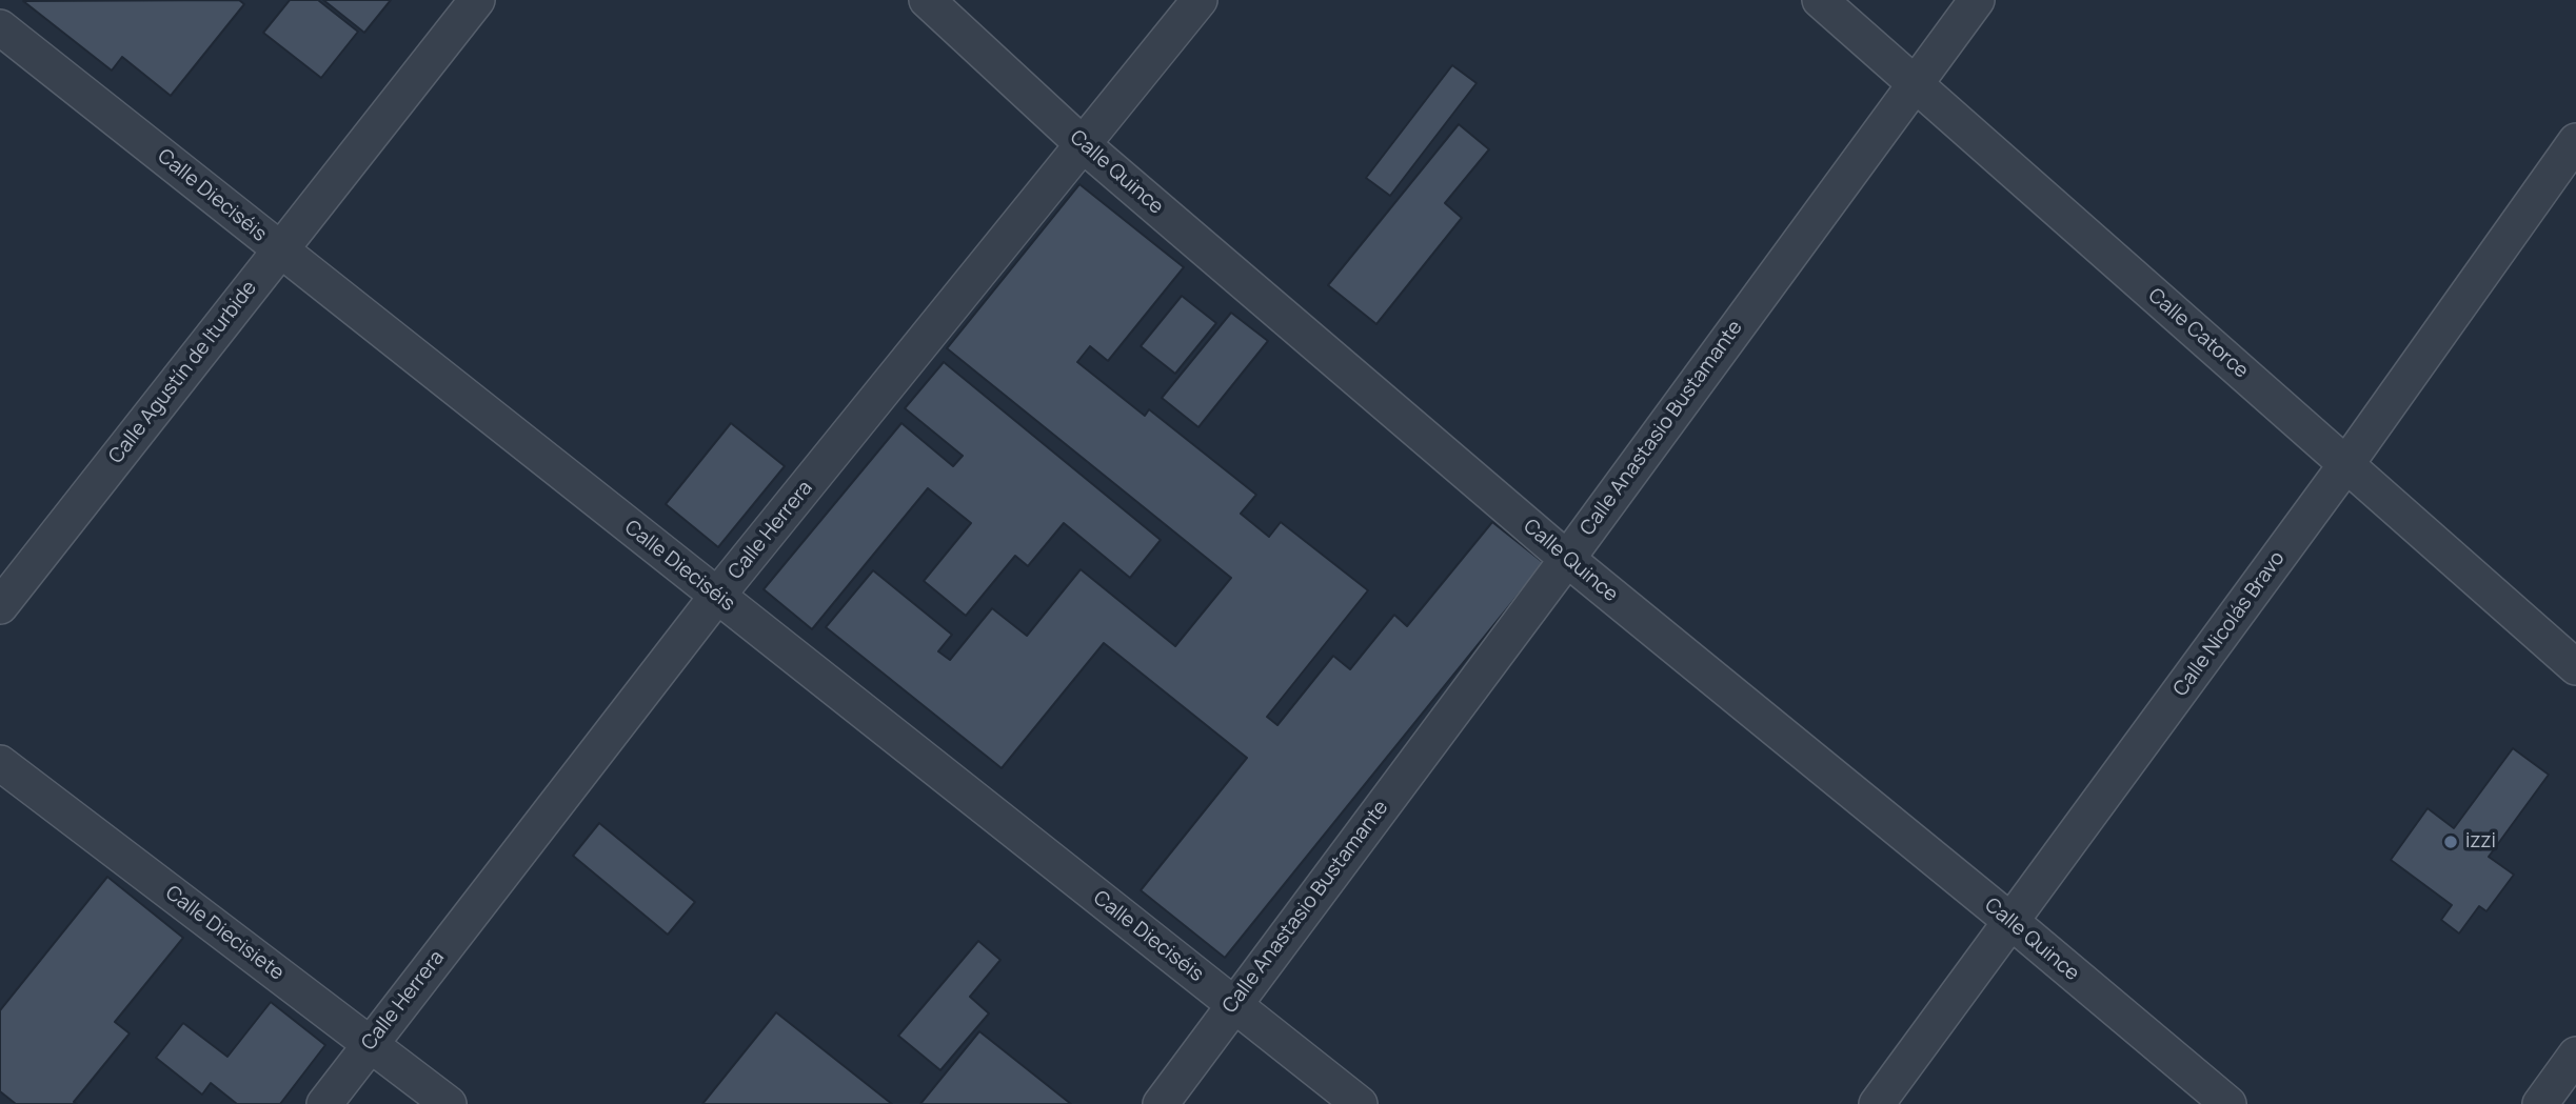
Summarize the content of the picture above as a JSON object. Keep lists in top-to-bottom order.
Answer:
{
  "streets": {
    "street": [
      "Calle Quince",
      "Calle Dieciséis",
      "Calle Catorce",
      "Calle Agustín de Iturbide",
      "Calle Anastasio Bustamante",
      "Calle Herrera",
      "Calle Nicolás Bravo",
      "Calle Diecisiete"
    ]
  },
  "crossings": [
    ["Calle Quince", "Calle Anastasio Bustamante"],
    ["Calle Quince", "Calle Herrera"],
    ["Calle Quince", "Calle Nicolás Bravo"],
    ["Calle Dieciséis", "Calle Agustín de Iturbide"],
    ["Calle Dieciséis", "Calle Anastasio Bustamante"],
    ["Calle Dieciséis", "Calle Herrera"],
    ["Calle Catorce", "Calle Anastasio Bustamante"],
    ["Calle Catorce", "Calle Nicolás Bravo"],
    ["Calle Herrera", "Calle Diecisiete"]
  ],
  "places": ["izzi"]
}
